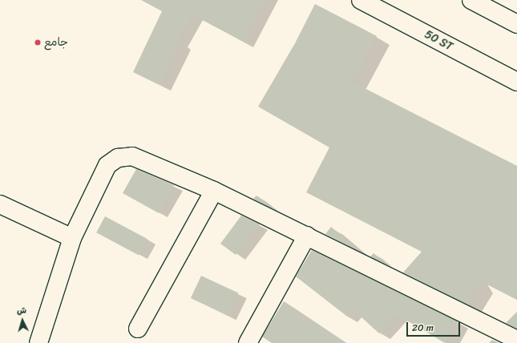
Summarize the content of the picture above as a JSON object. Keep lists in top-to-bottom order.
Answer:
{
  "streets": {
    "street": ["50 ST"]
  },
  "places": ["جامع"],
  "scale_bar": "20 m",
  "north": "top"
}
